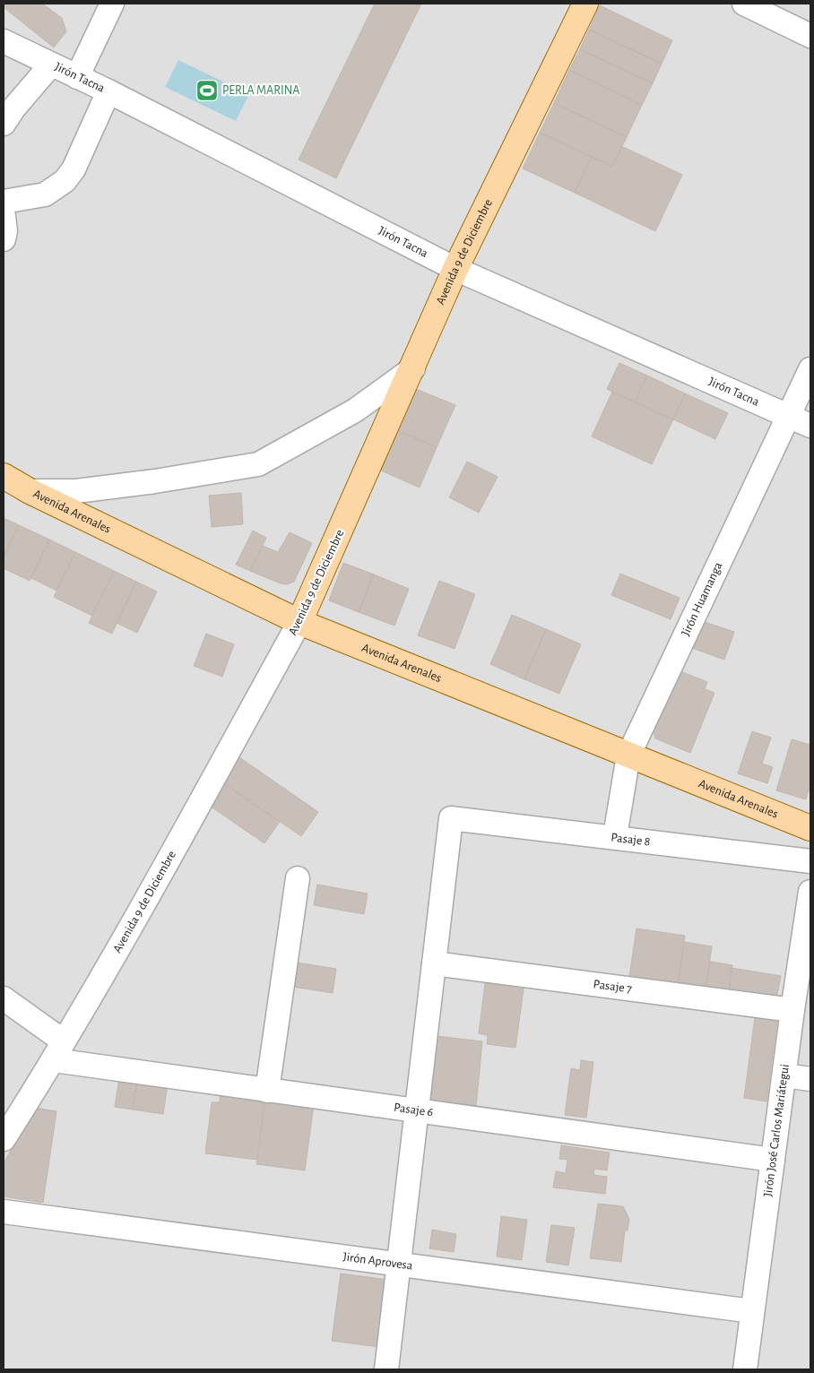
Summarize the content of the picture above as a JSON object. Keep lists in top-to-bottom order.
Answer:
{
  "streets": {
    "main road": ["Avenida 9 de Diciembre", "Avenida Arenales"],
    "street": [
      "Jirón Tacna",
      "Jirón Huamanga",
      "Pasaje 8",
      "Pasaje 7",
      "Pasaje 6",
      "Jirón José Carlos Mariátegui",
      "Jirón Aprovesa"
    ]
  },
  "crossings": [
    ["Jirón Tacna", "Avenida 9 de Diciembre"],
    ["Jirón Tacna", "Jirón Huamanga"],
    ["Avenida 9 de Diciembre", "Avenida Arenales"],
    ["Avenida 9 de Diciembre", "Pasaje 6"],
    ["Avenida Arenales", "Jirón Huamanga"],
    ["Jirón Huamanga", "Pasaje 8"],
    ["Pasaje 8", "Pasaje 7"],
    ["Pasaje 7", "Jirón José Carlos Mariátegui"],
    ["Pasaje 6", "Jirón José Carlos Mariátegui"],
    ["Jirón José Carlos Mariátegui", "Jirón Aprovesa"]
  ],
  "places": {
    "sports": ["PERLA MARINA"]
  }
}
